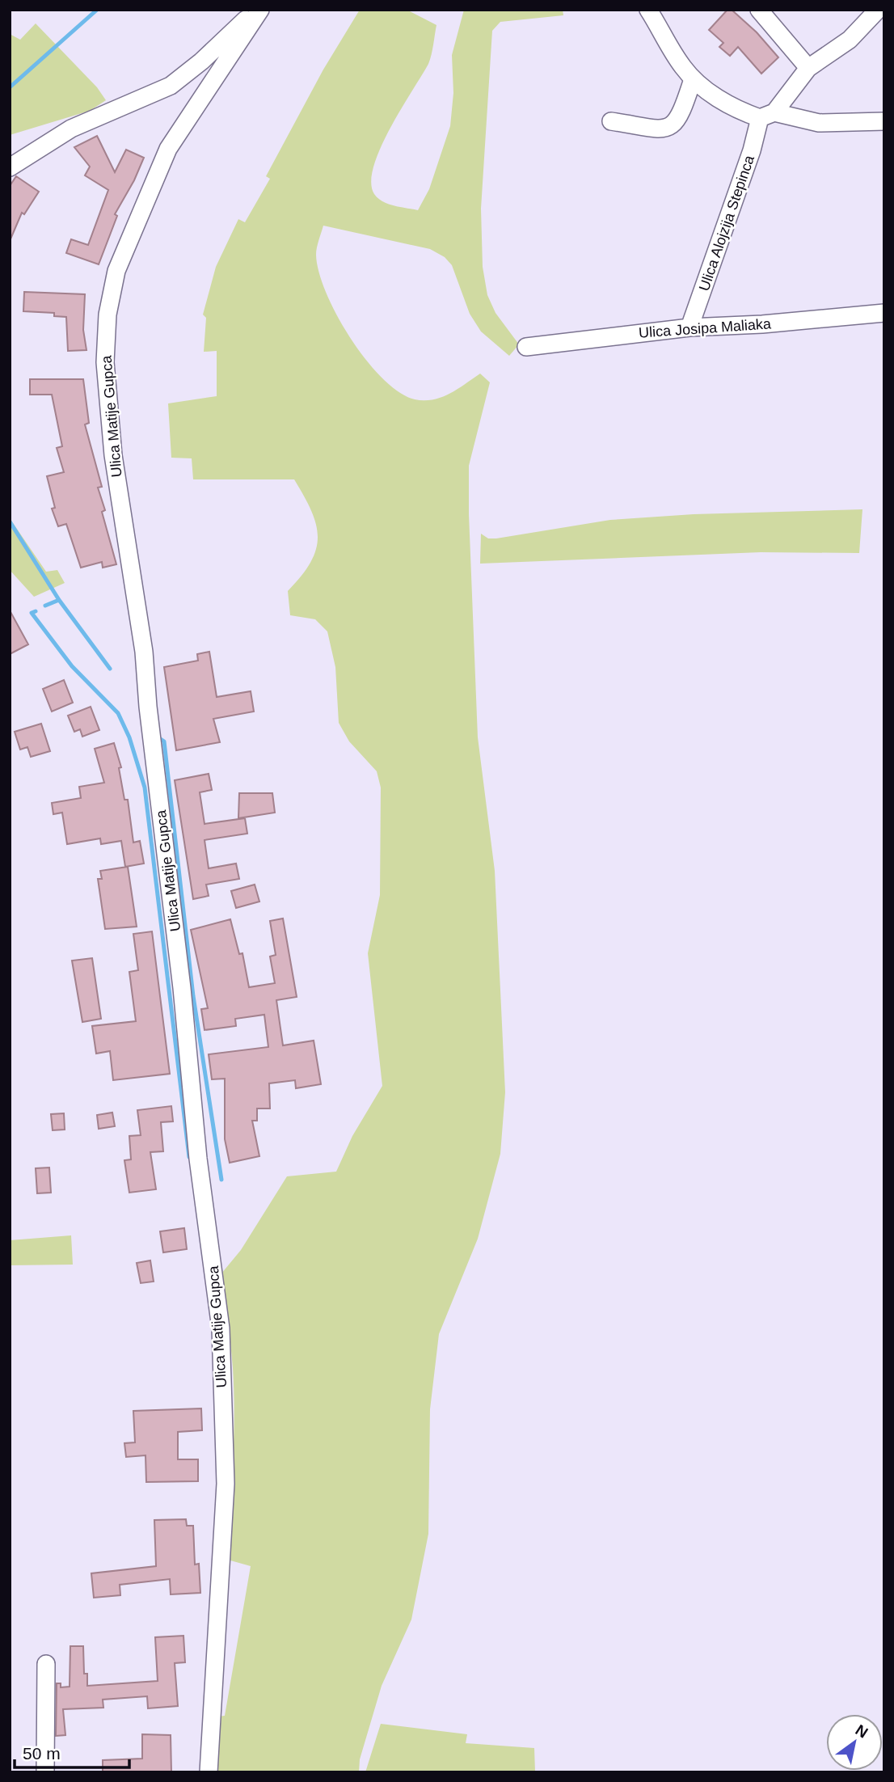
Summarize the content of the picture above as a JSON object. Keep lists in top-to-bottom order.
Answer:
{
  "streets": {
    "street": ["Ulica Alojzija Stepinca", "Ulica Josipa Maliaka", "Ulica Matije Gupca"]
  },
  "crossings": [
    ["Ulica Alojzija Stepinca", "Ulica Josipa Maliaka"]
  ],
  "scale_bar": "50 m",
  "north": "top right"
}
